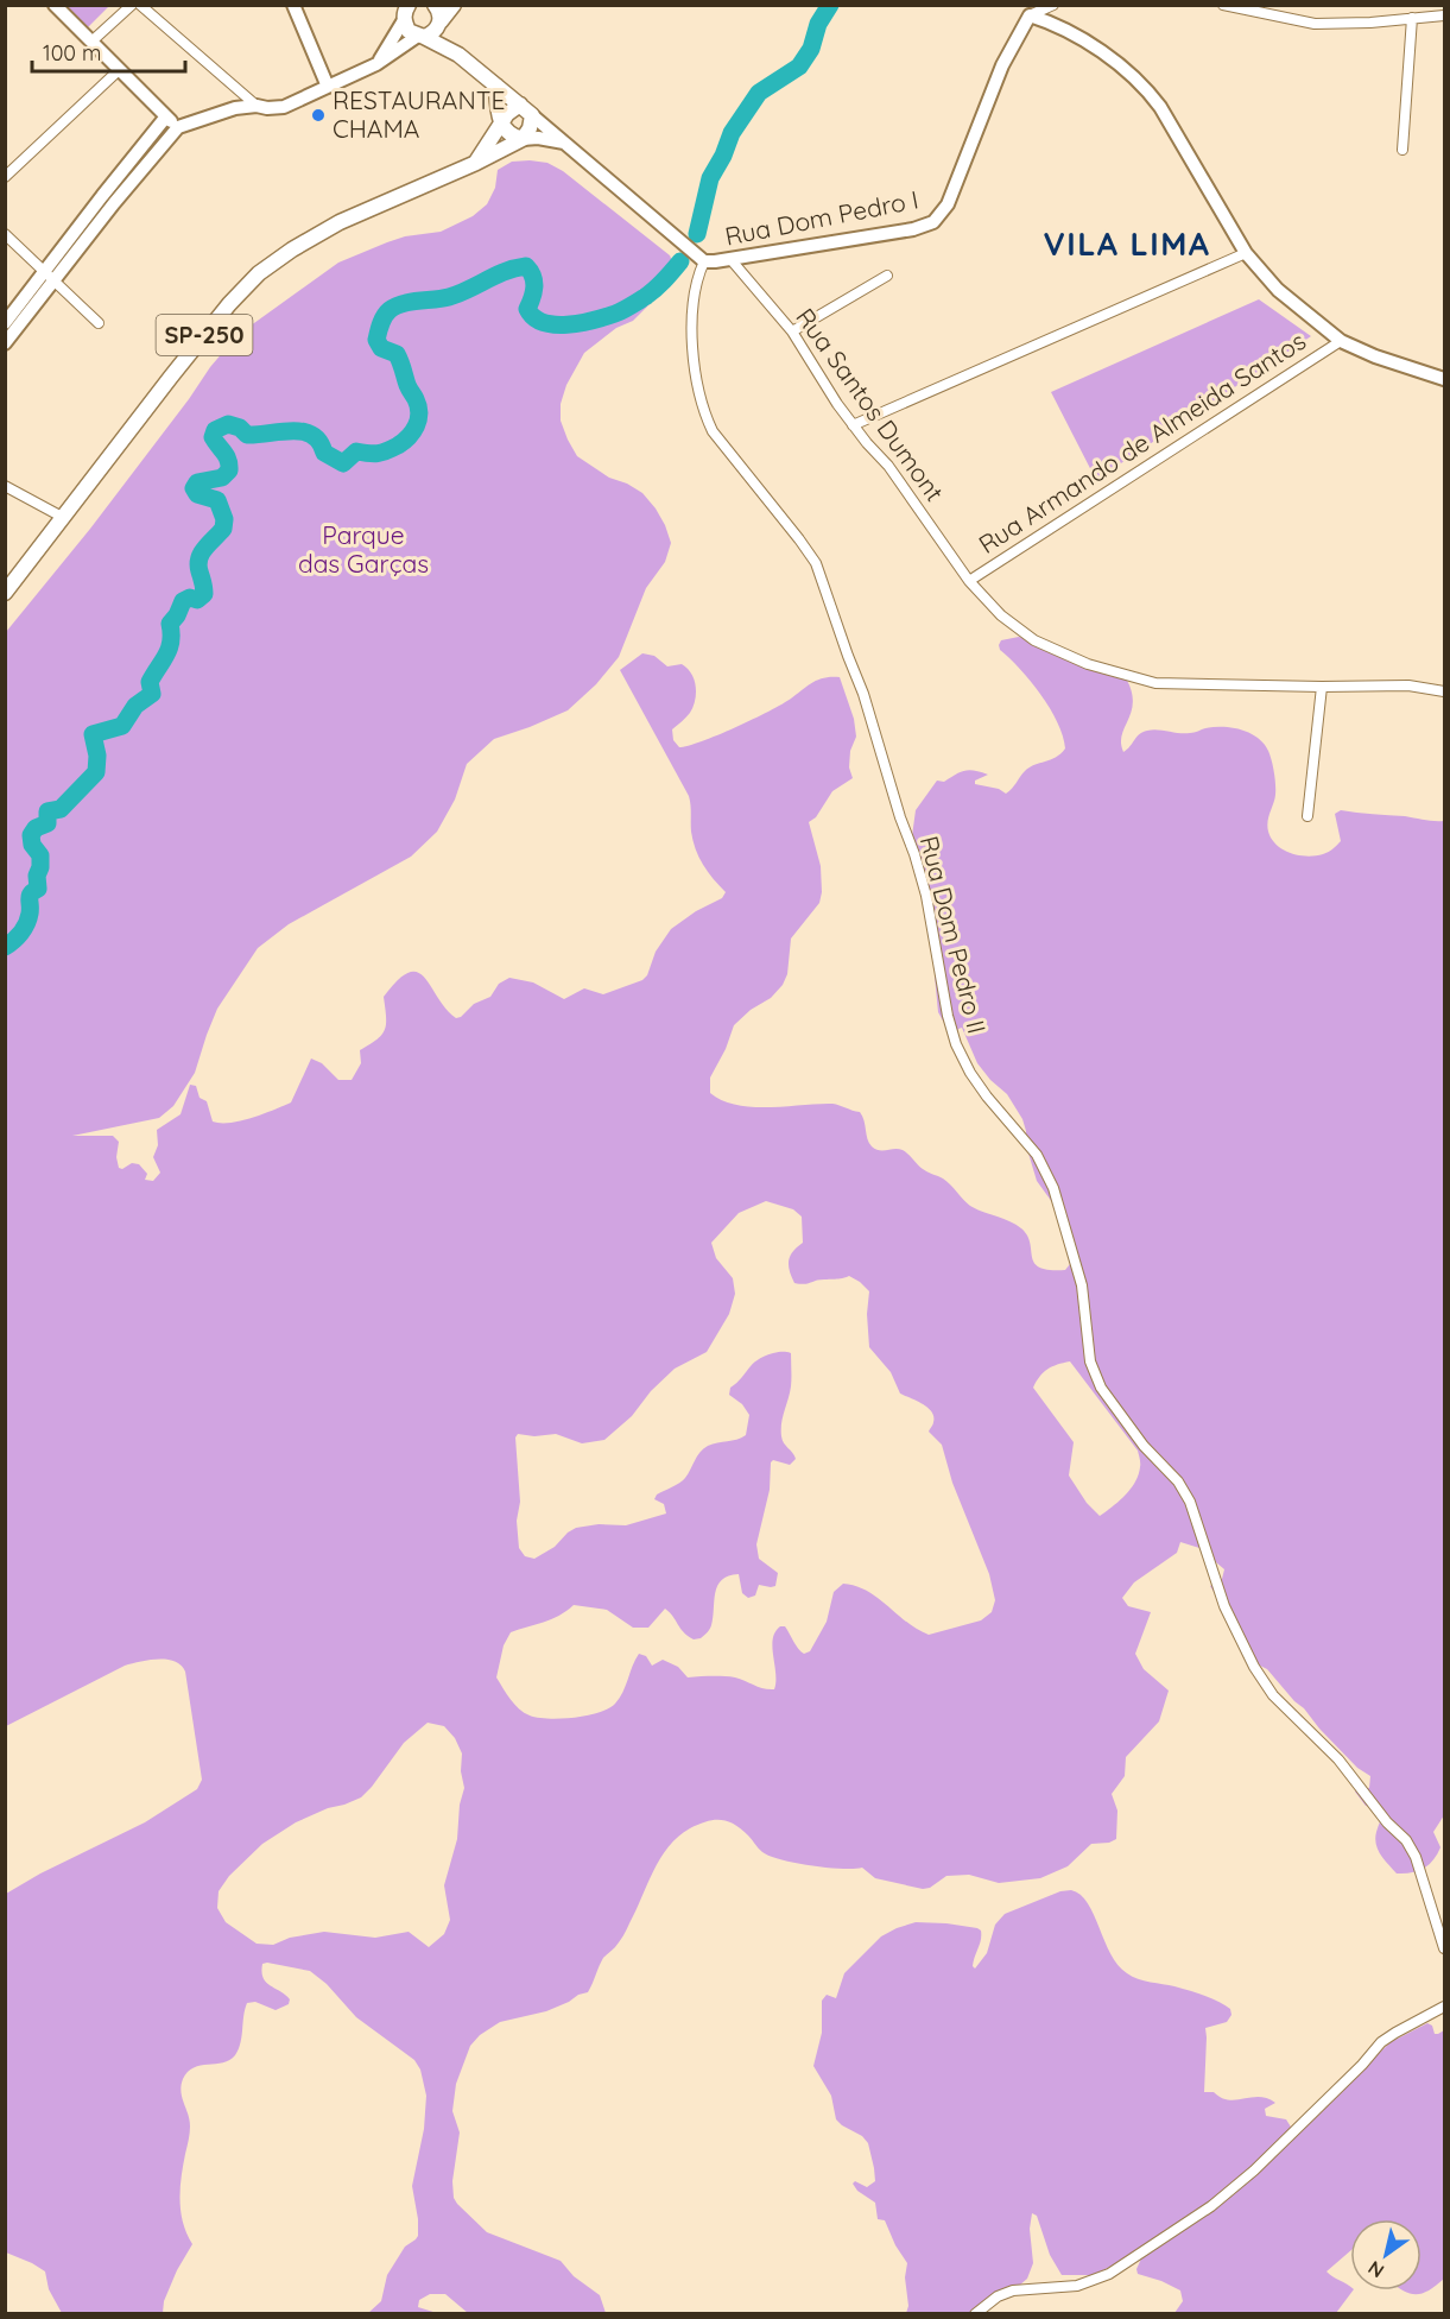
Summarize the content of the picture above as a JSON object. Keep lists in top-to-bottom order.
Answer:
{
  "streets": {
    "main road": ["SP-250"],
    "street": [
      "Rua Dom Pedro I",
      "Rua Santos Dumont",
      "Rua Armando de Almeida Santos",
      "Rua Dom Pedro II"
    ]
  },
  "crossings": [
    ["Rua Dom Pedro I", "Rua Santos Dumont"],
    ["Rua Dom Pedro I", "Rua Dom Pedro II"],
    ["Rua Santos Dumont", "Rua Armando de Almeida Santos"]
  ],
  "districts": ["VILA LIMA"],
  "parks": ["Parque das Garças"],
  "places": ["RESTAURANTE CHAMA"],
  "scale_bar": "100 m",
  "north": "bottom left"
}
